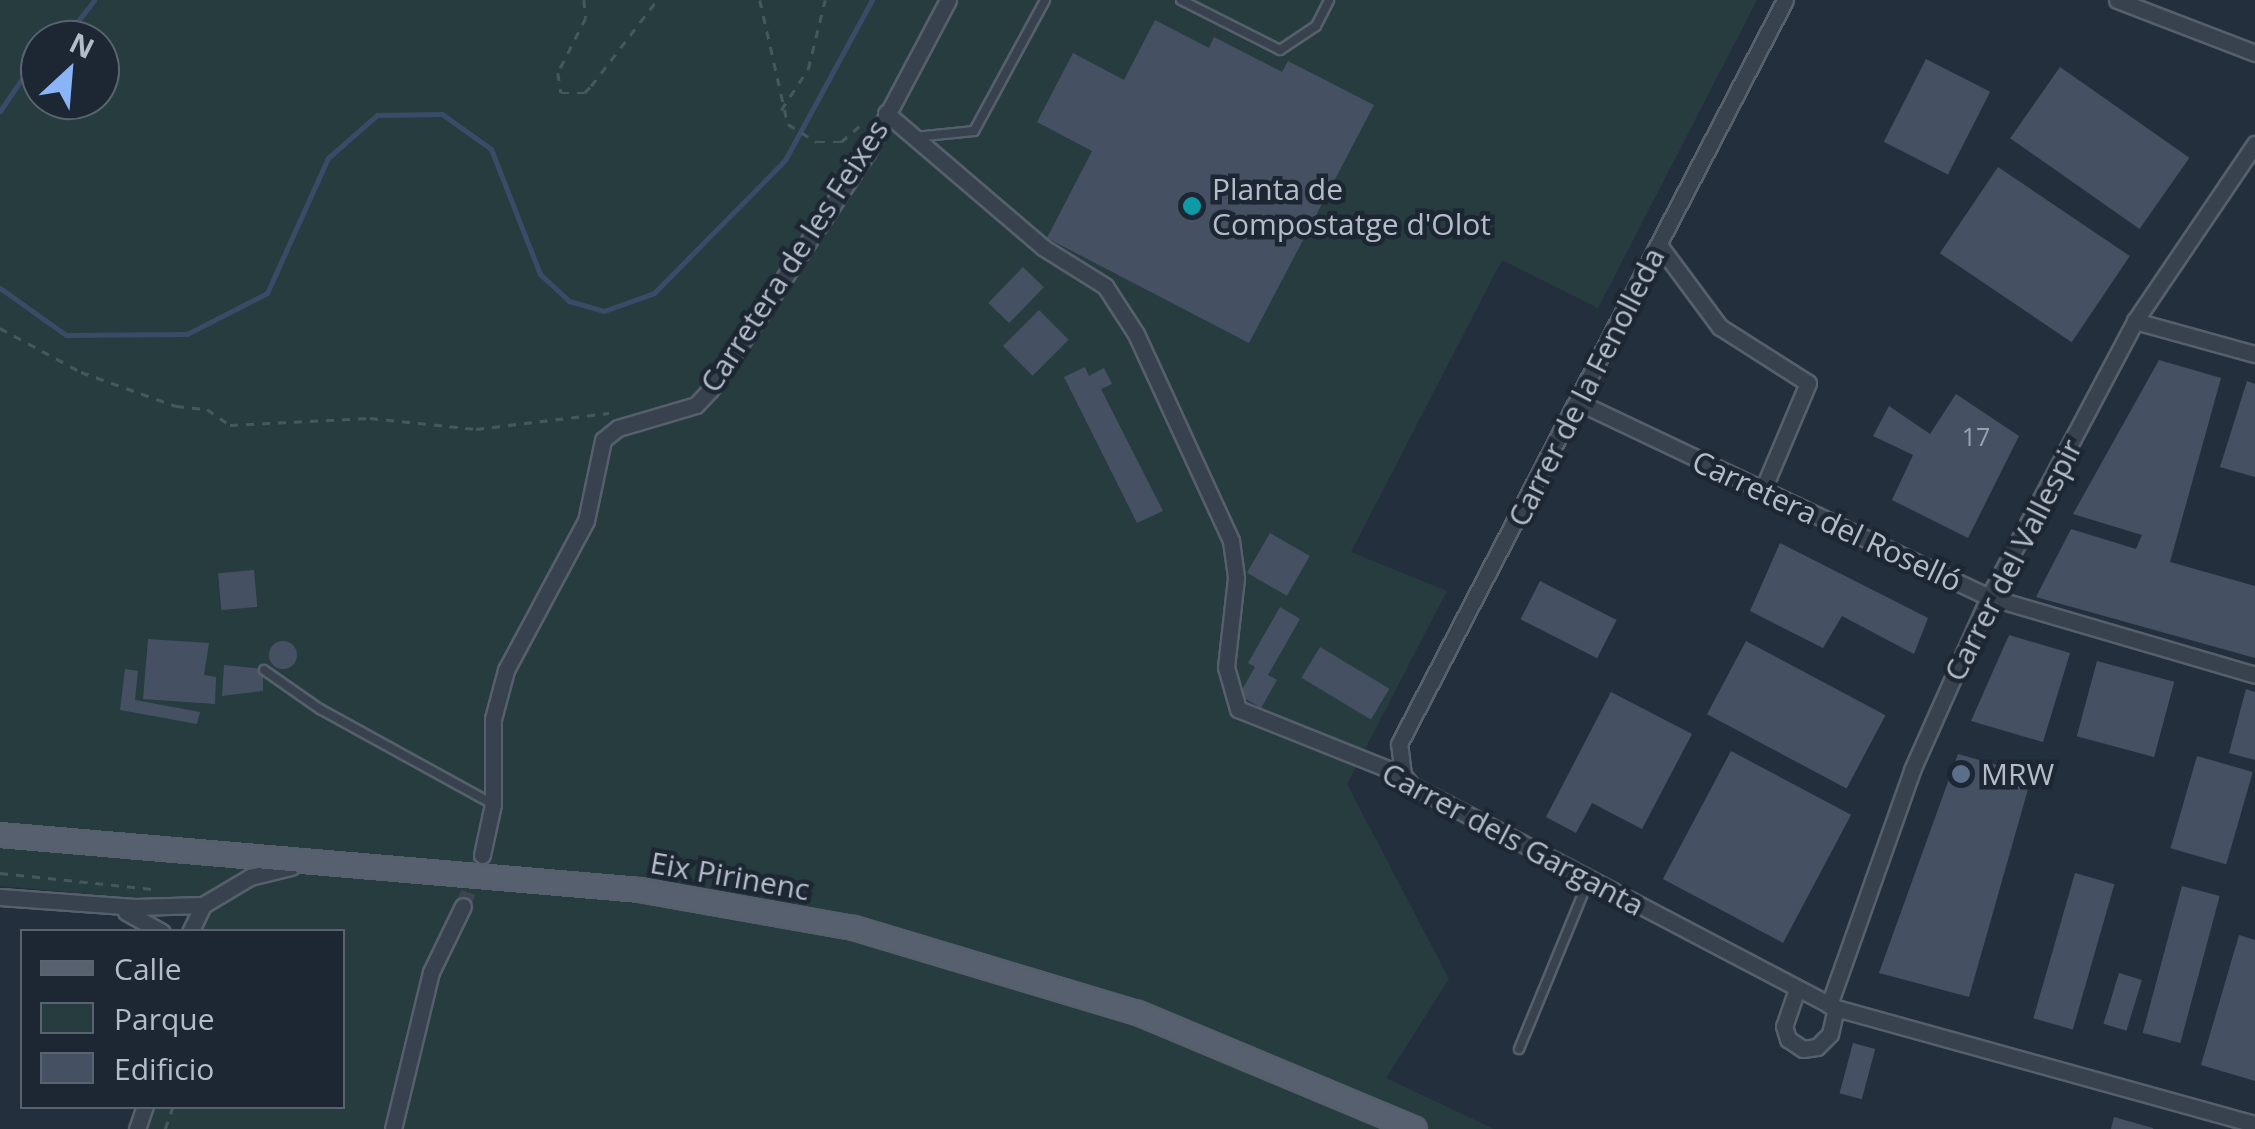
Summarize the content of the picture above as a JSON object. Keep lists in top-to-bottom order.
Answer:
{
  "streets": {
    "main road": ["Eix Pirinenc"],
    "street": [
      "Carretera de les Feixes",
      "Carrer de la Fenolleda",
      "Carretera del Roselló",
      "Carrer del Vallespir",
      "Carrer dels Garganta"
    ]
  },
  "crossings": [
    ["Carretera de les Feixes", "Carrer dels Garganta"],
    ["Carrer de la Fenolleda", "Carretera del Roselló"],
    ["Carrer de la Fenolleda", "Carrer dels Garganta"],
    ["Carretera del Roselló", "Carrer del Vallespir"],
    ["Carrer del Vallespir", "Carrer dels Garganta"]
  ],
  "places": ["Planta de Compostatge d'Olot", "MRW"],
  "house_numbers": ["17"],
  "legend": ["Calle", "Parque", "Edificio"],
  "north": "top right"
}
